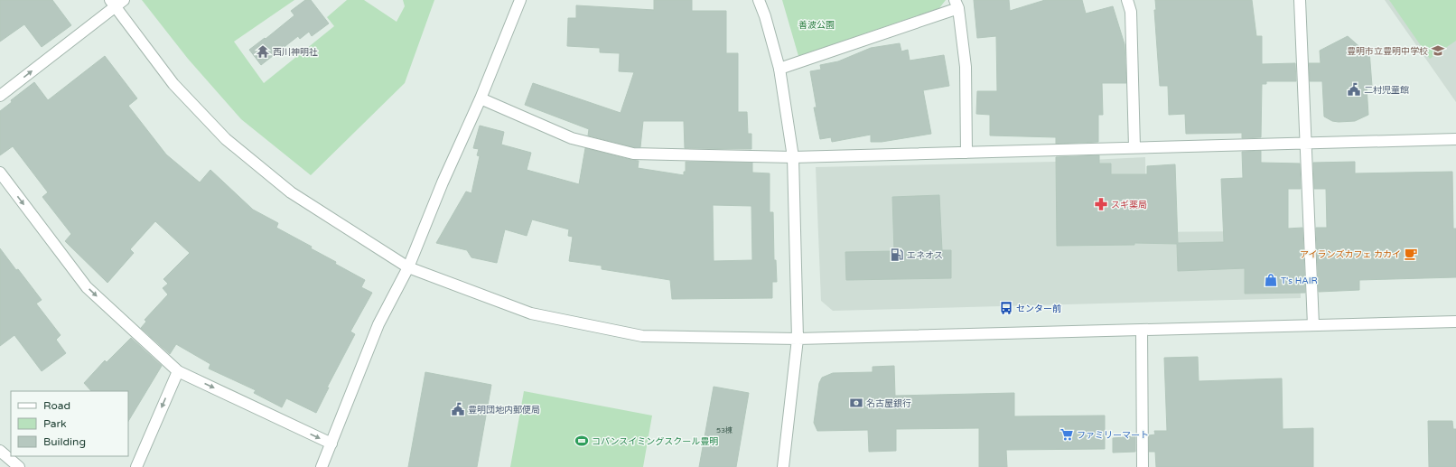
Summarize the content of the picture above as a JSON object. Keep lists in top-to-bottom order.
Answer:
{
  "parks": ["善波公園"],
  "places": {
    "school or university": ["豊明市立豊明中学校"],
    "temple": ["西川神明社"],
    "public building": ["二村児童館", "豊明団地内郵便局"],
    "pharmacy": ["スギ薬局"],
    "cafe": ["アイランズカフェ カカイ"],
    "fuel station": ["エネオス"],
    "shop": ["T's HAIR"],
    "bus stop": ["センター前"],
    "bank": ["名古屋銀行"],
    "supermarket": ["ファミリーマート"],
    "sports": ["コパンスイミングスクール豊明"]
  },
  "house_numbers": ["53棟"],
  "legend": ["Road", "Park", "Building"]
}
